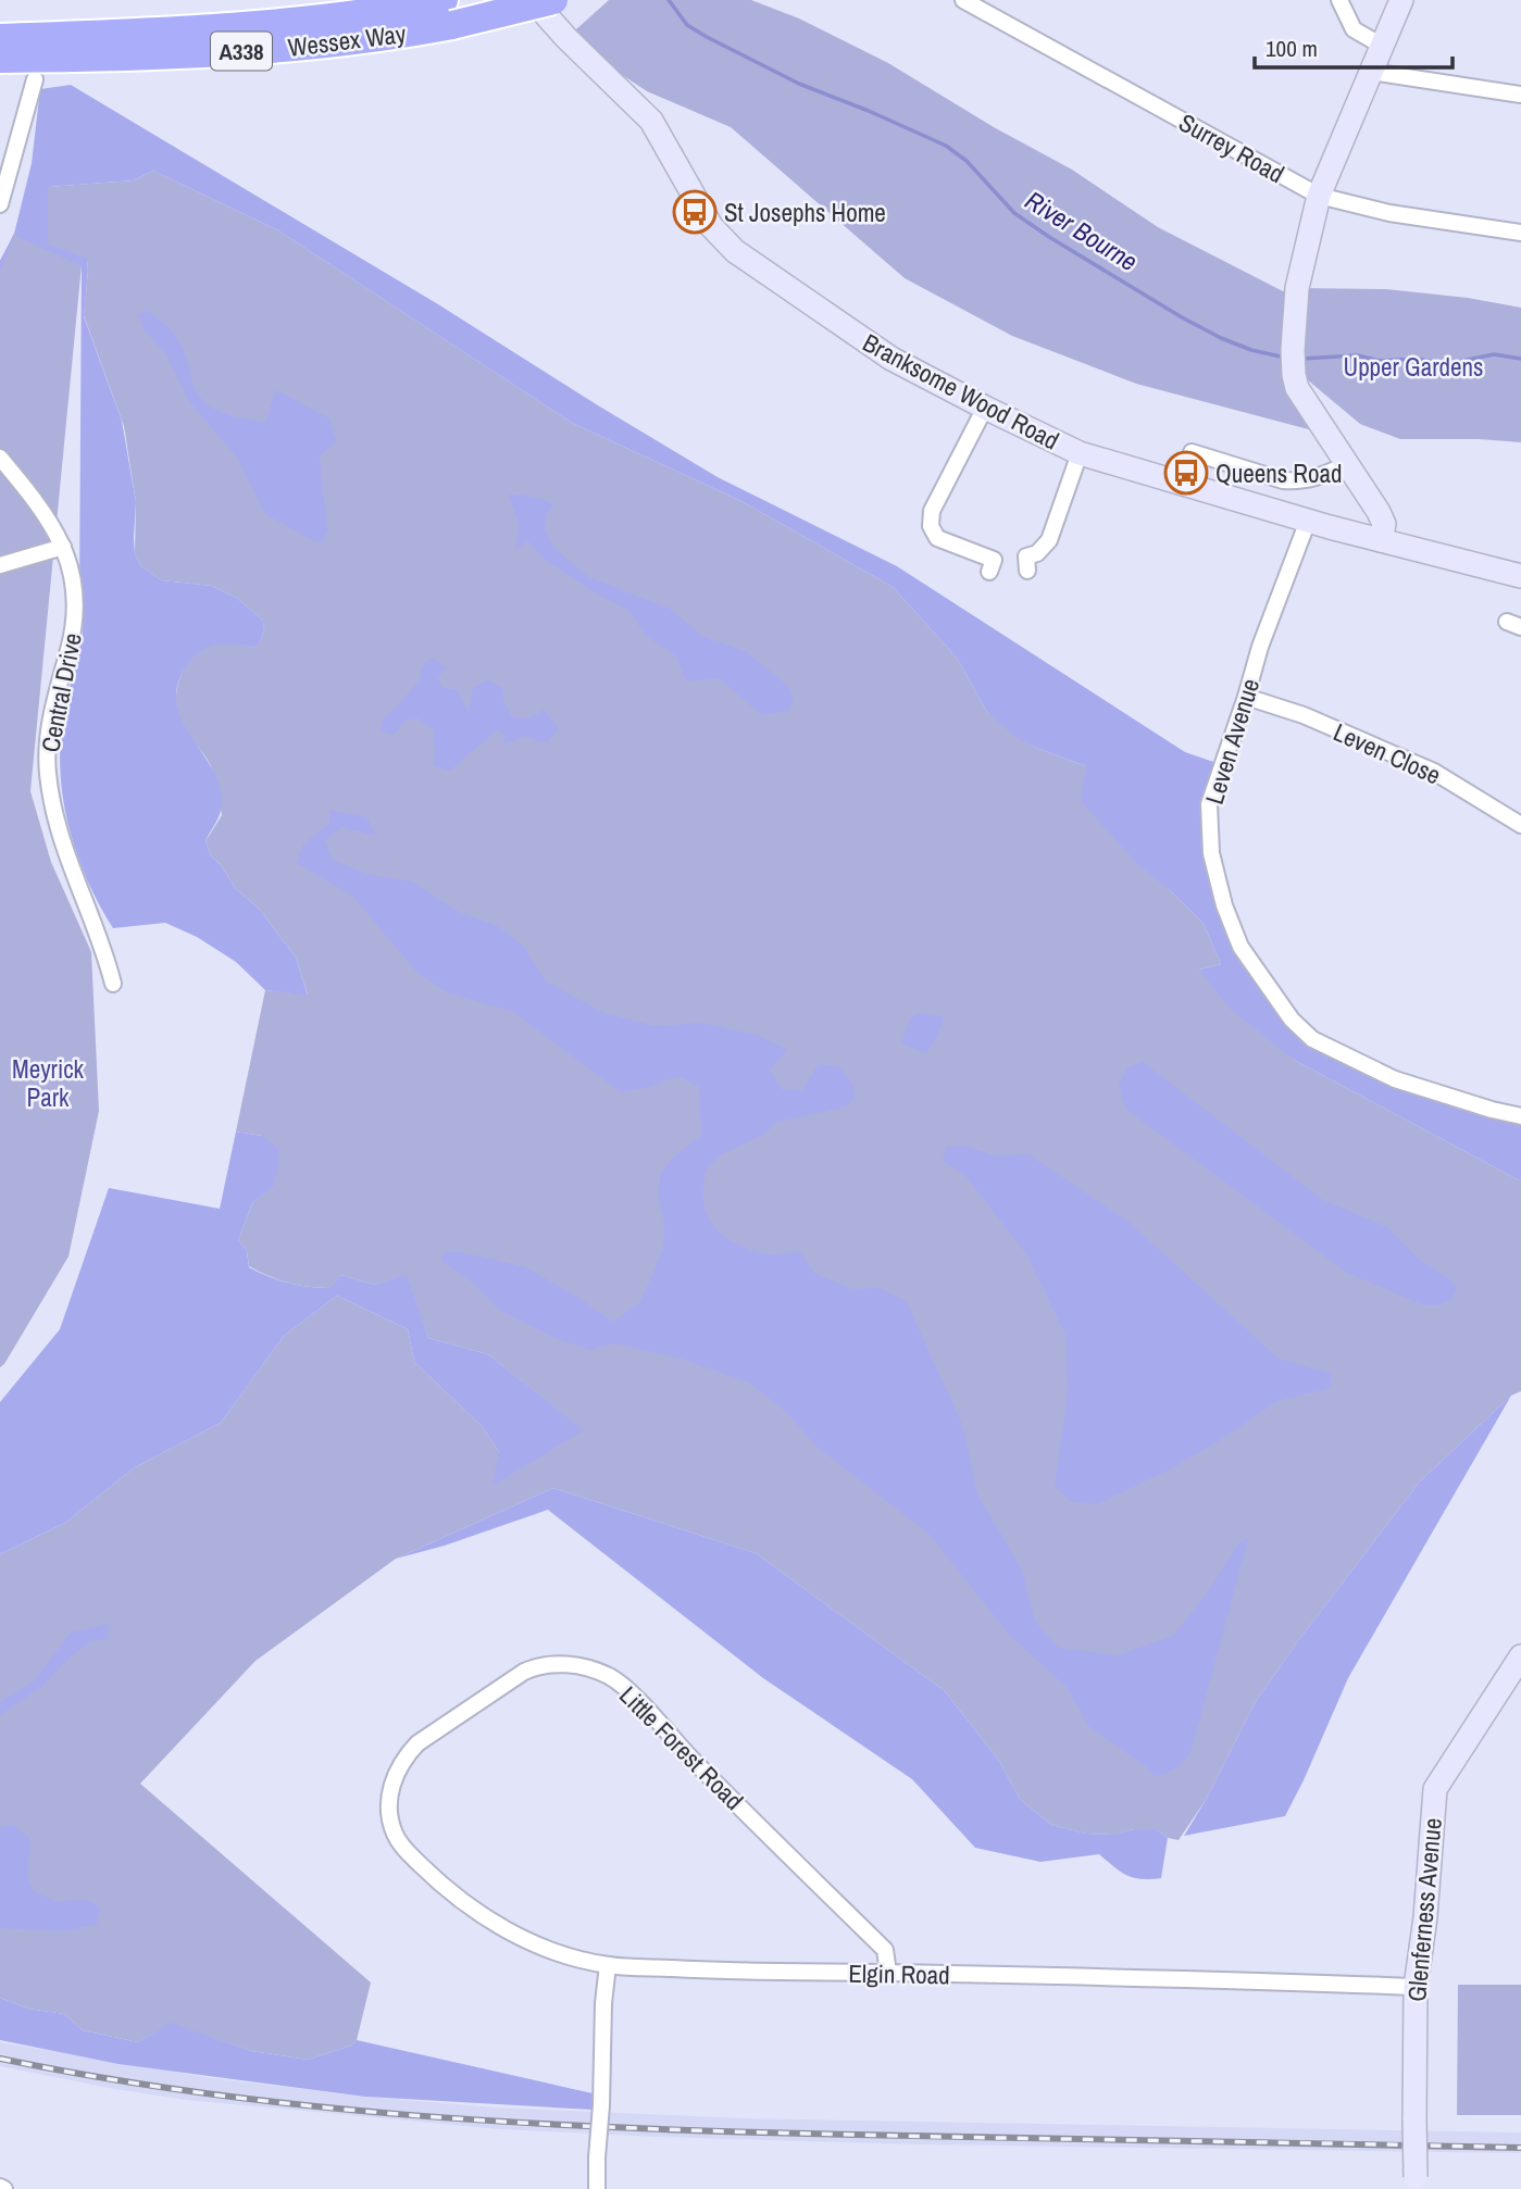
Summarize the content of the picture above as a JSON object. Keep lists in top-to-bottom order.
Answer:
{
  "streets": {
    "highway": ["Wessex Way", "A338"],
    "street": [
      "Surrey Road",
      "Branksome Wood Road",
      "Central Drive",
      "Leven Avenue",
      "Leven Close",
      "Little Forest Road",
      "Glenferness Avenue",
      "Elgin Road"
    ]
  },
  "crossings": [
    ["Branksome Wood Road", "Leven Avenue"],
    ["Leven Avenue", "Leven Close"],
    ["Little Forest Road", "Elgin Road"],
    ["Glenferness Avenue", "Elgin Road"]
  ],
  "water": ["River Bourne"],
  "parks": ["Upper Gardens", "Meyrick Park"],
  "places": {
    "bus stop": ["St Josephs Home", "Queens Road"]
  },
  "scale_bar": "100 m"
}
